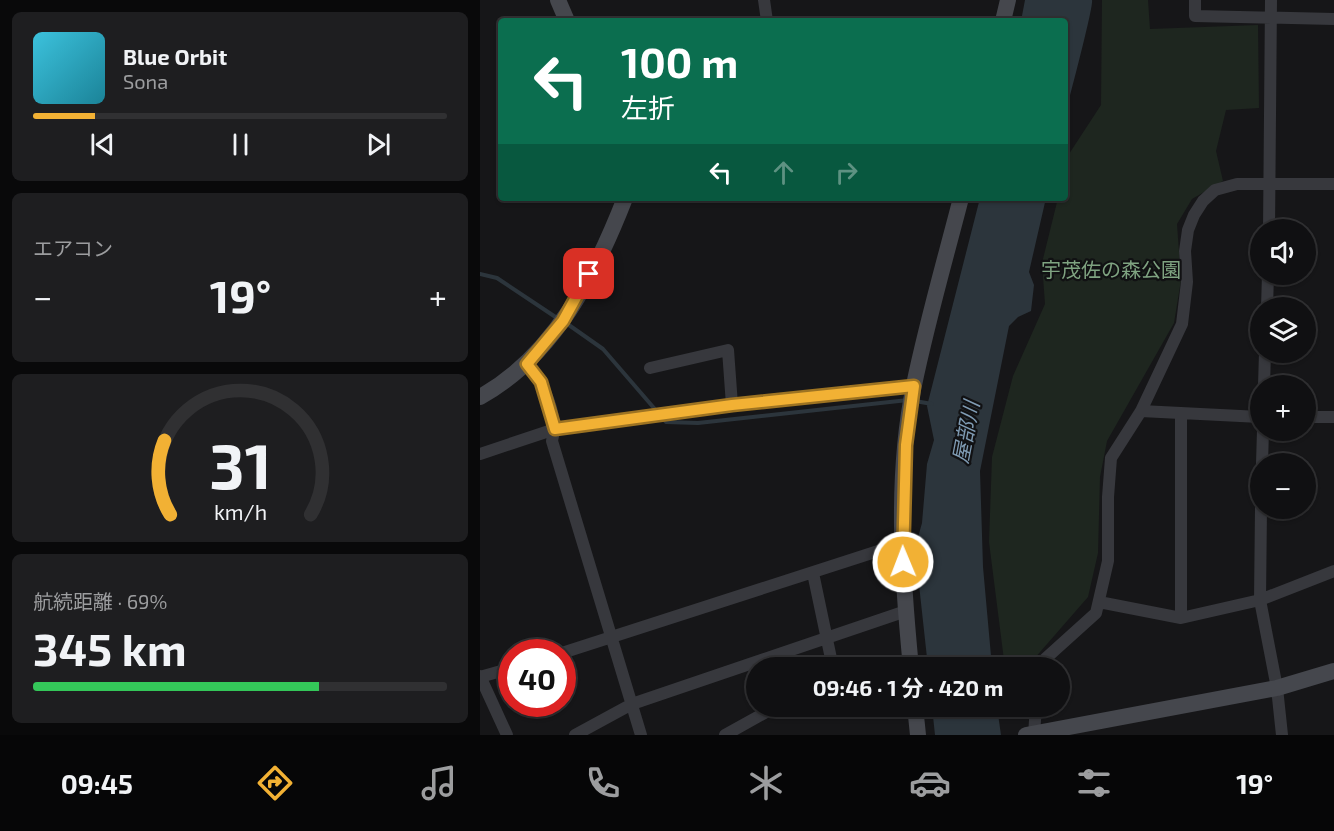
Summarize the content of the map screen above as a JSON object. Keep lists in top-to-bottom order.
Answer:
{
  "water": ["屋部川"],
  "parks": ["宇茂佐の森公園"],
  "page": {
    "turn": ["100 m", "左折"],
    "song": ["Blue Orbit", "Sona"],
    "tile": [
      "エアコン",
      ["航続距離 · 69%", "345 km"]
    ],
    "map_buttons": ["+", "−"],
    "heat": ["−", "19°", "+"],
    "limit": "40",
    "trip": "09:46 · 1 分 · 420 m",
    "tabs": ["09:45", "19°"],
    "gauge": ["31", "km/h"]
  }
}
